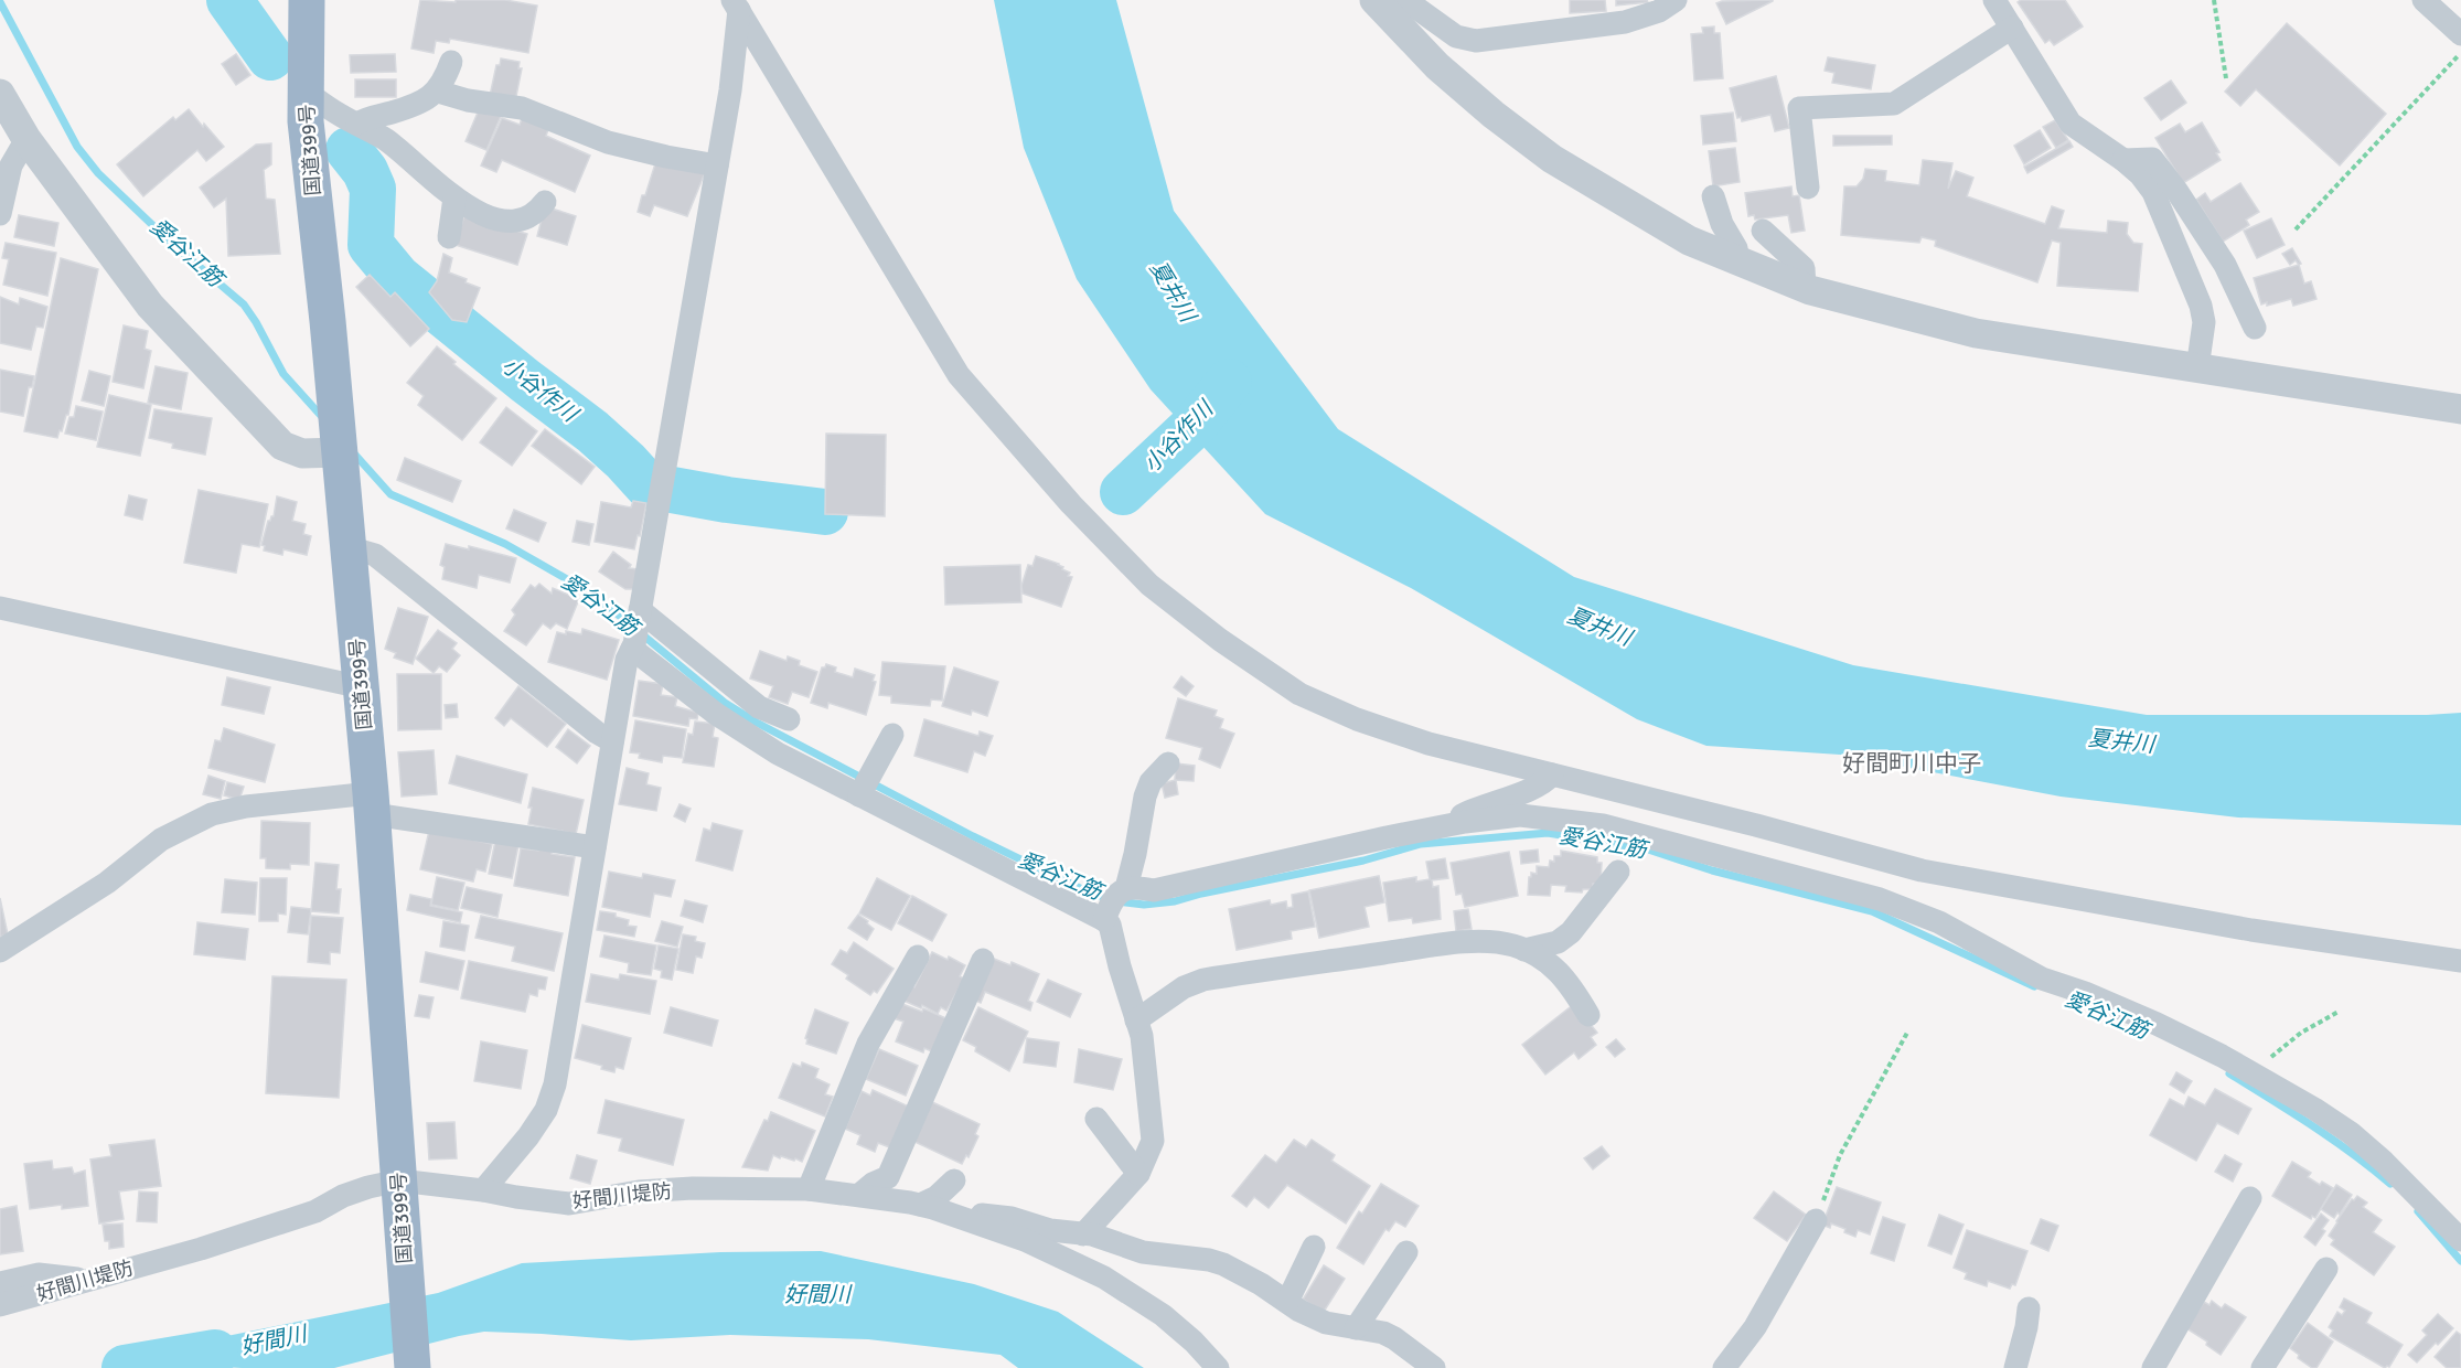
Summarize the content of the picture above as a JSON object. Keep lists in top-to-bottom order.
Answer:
{
  "streets": {
    "highway": ["国道399号"],
    "street": ["好間川堤防"]
  },
  "crossings": [
    ["国道399号", "好間川堤防"]
  ],
  "districts": ["好間町川中子"],
  "water": [
    "愛谷江筋",
    "夏井川",
    "小谷作川",
    "好間川"
  ]
}
